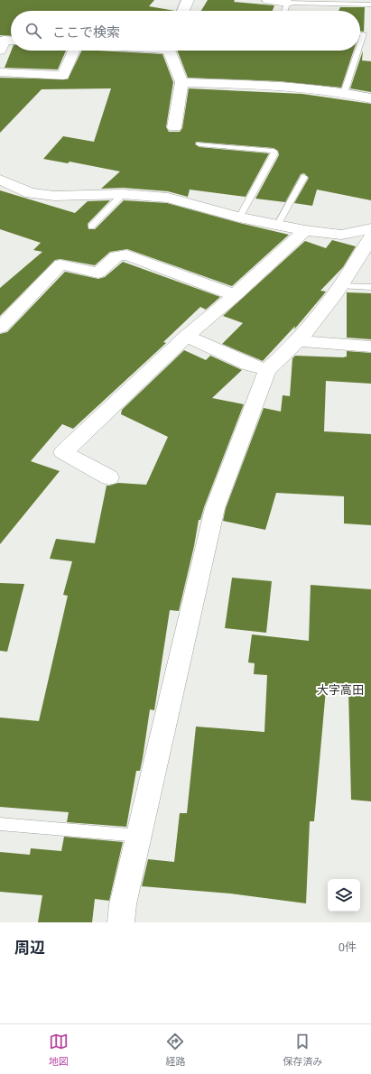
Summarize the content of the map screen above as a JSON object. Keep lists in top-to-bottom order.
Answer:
{
  "districts": ["大字高田"],
  "page": {
    "search": "ここで検索",
    "heading": ["周辺", "0件"],
    "nav": ["地図", "経路", "保存済み"]
  }
}
